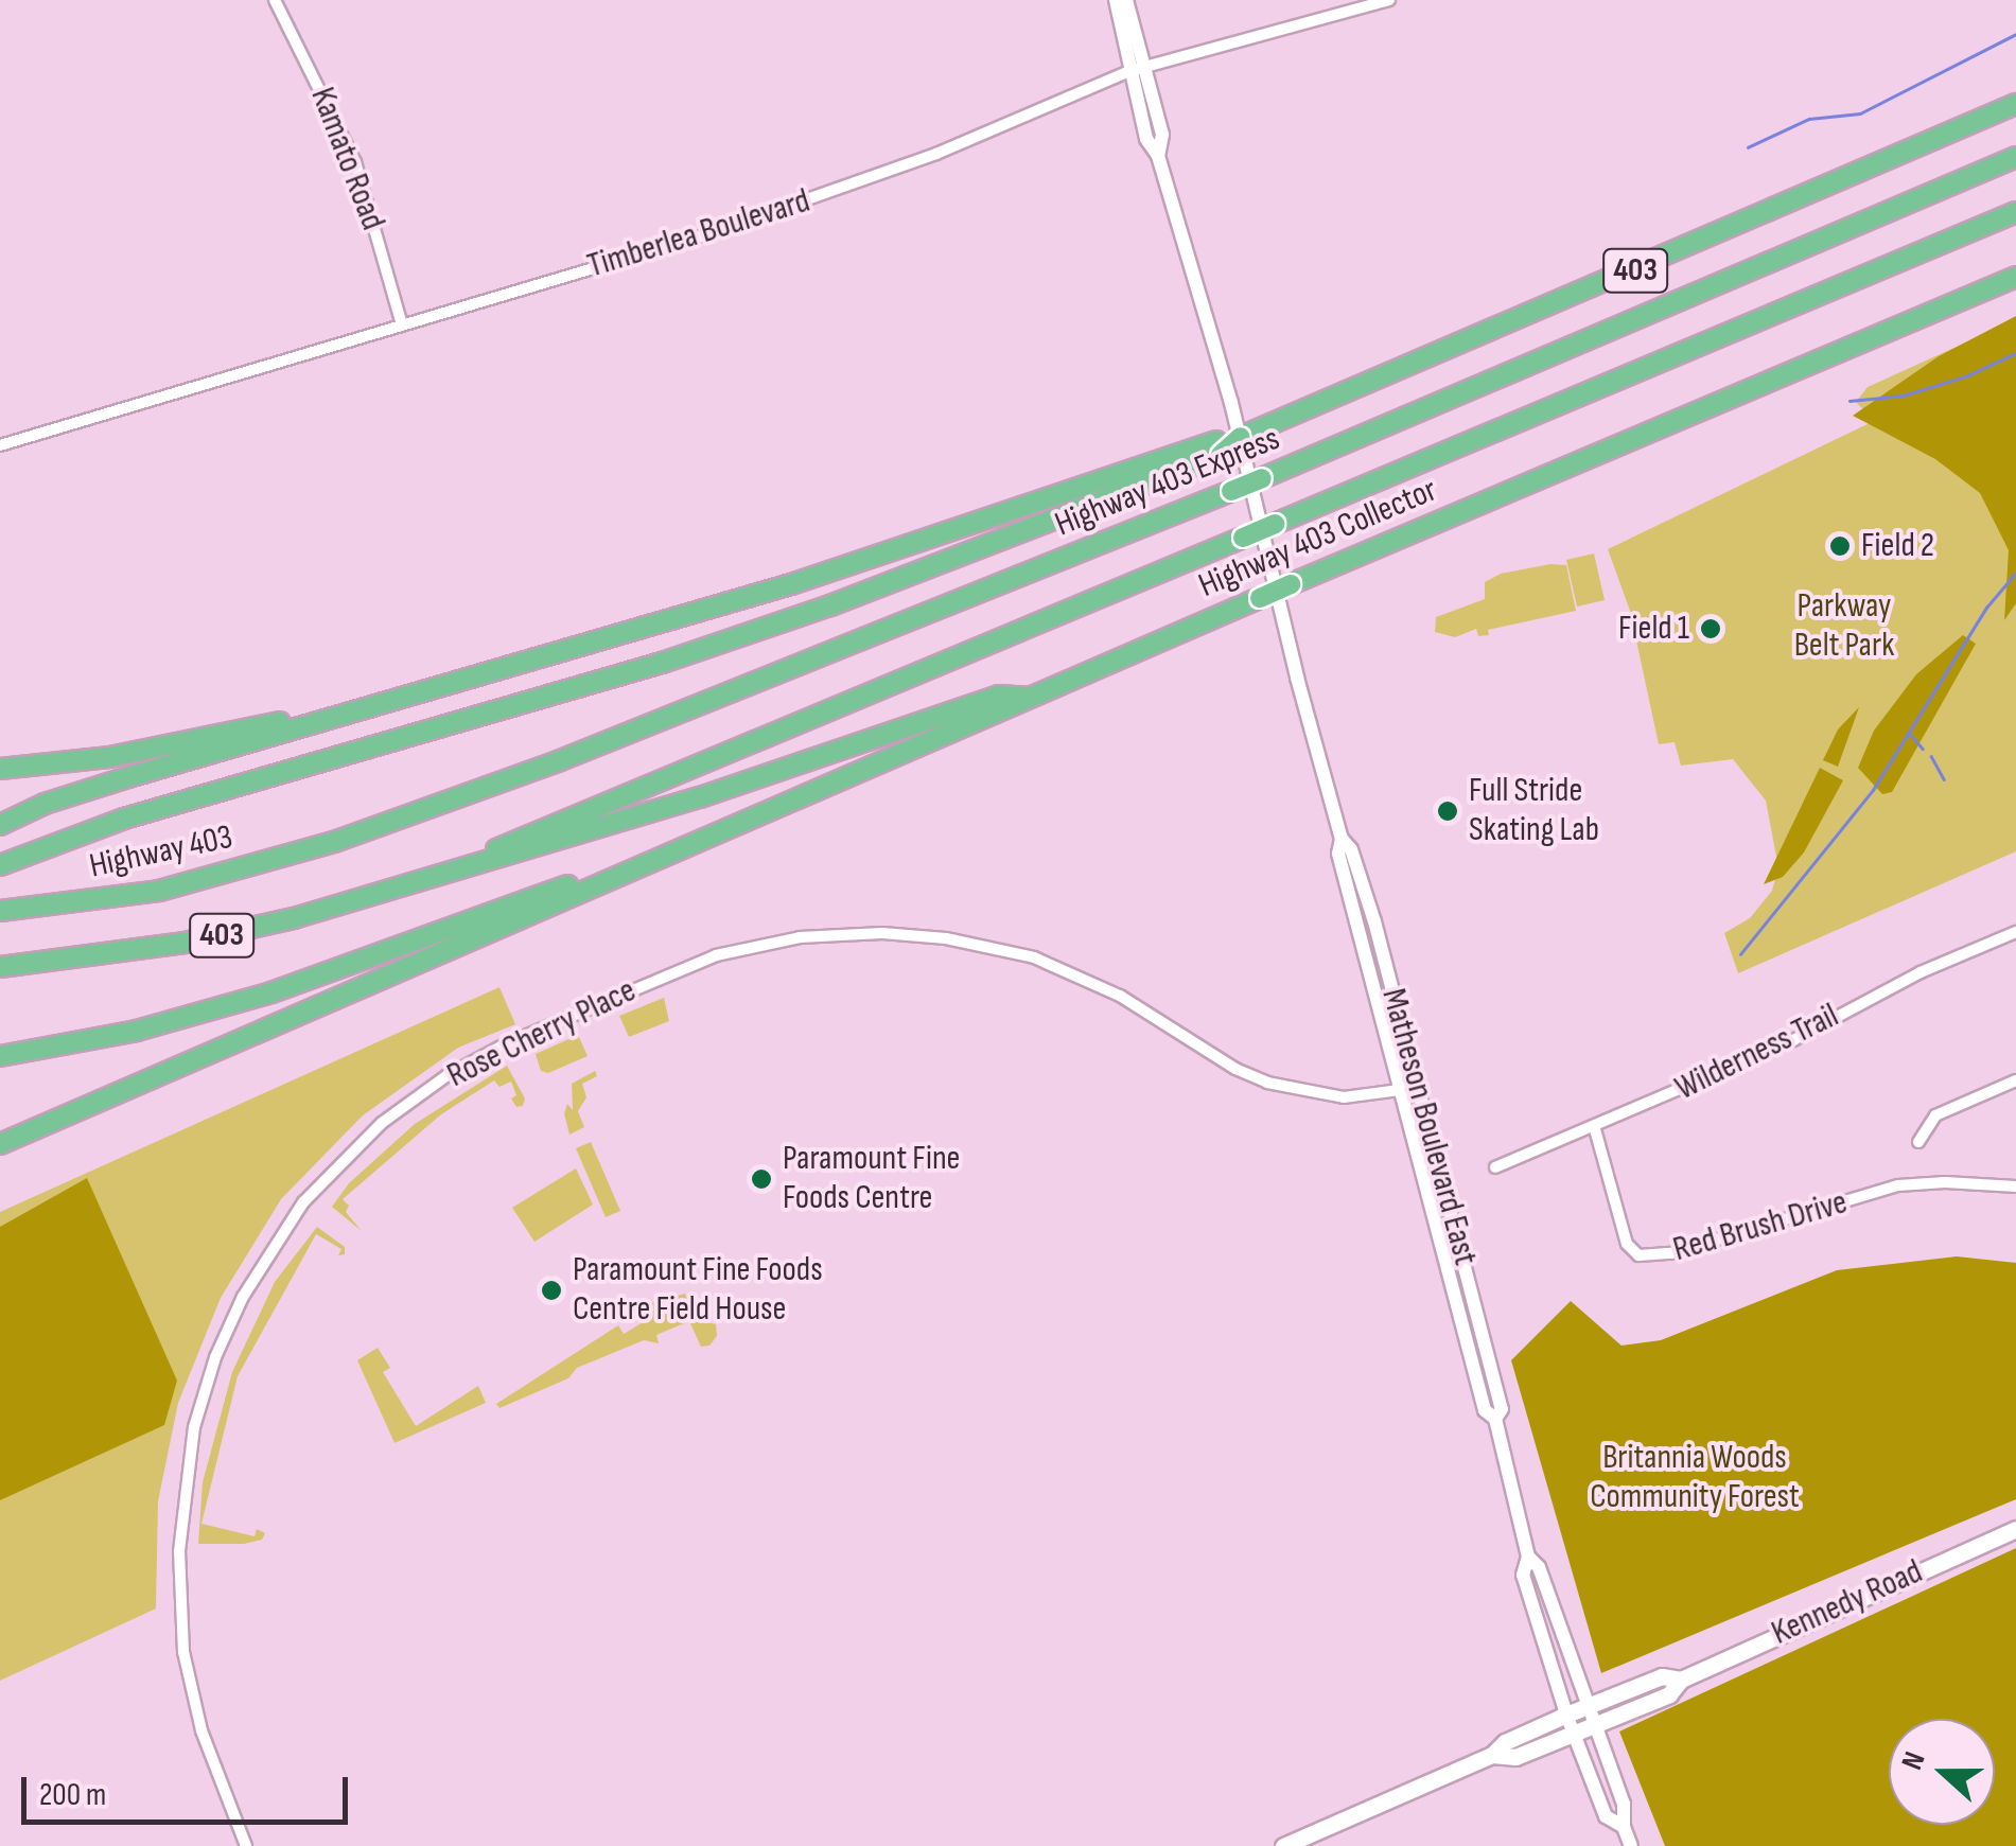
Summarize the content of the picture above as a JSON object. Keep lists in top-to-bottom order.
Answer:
{
  "streets": {
    "highway": [
      "403",
      "Highway 403 Express",
      "Highway 403 Collector",
      "Highway 403"
    ],
    "main road": ["Kennedy Road"],
    "street": [
      "Kamato Road",
      "Timberlea Boulevard",
      "Rose Cherry Place",
      "Wilderness Trail",
      "Matheson Boulevard East",
      "Red Brush Drive"
    ]
  },
  "crossings": [
    ["Kamato Road", "Timberlea Boulevard"],
    ["Timberlea Boulevard", "Matheson Boulevard East"],
    ["Highway 403 Express", "Highway 403"],
    ["Rose Cherry Place", "Matheson Boulevard East"],
    ["Wilderness Trail", "Red Brush Drive"],
    ["Matheson Boulevard East", "Kennedy Road"]
  ],
  "parks": ["Parkway Belt Park", "Britannia Woods Community Forest"],
  "places": [
    "Field 2",
    "Field 1",
    "Full Stride Skating Lab",
    "Paramount Fine Foods Centre",
    "Paramount Fine Foods Centre Field House"
  ],
  "scale_bar": "200 m",
  "north": "left"
}
